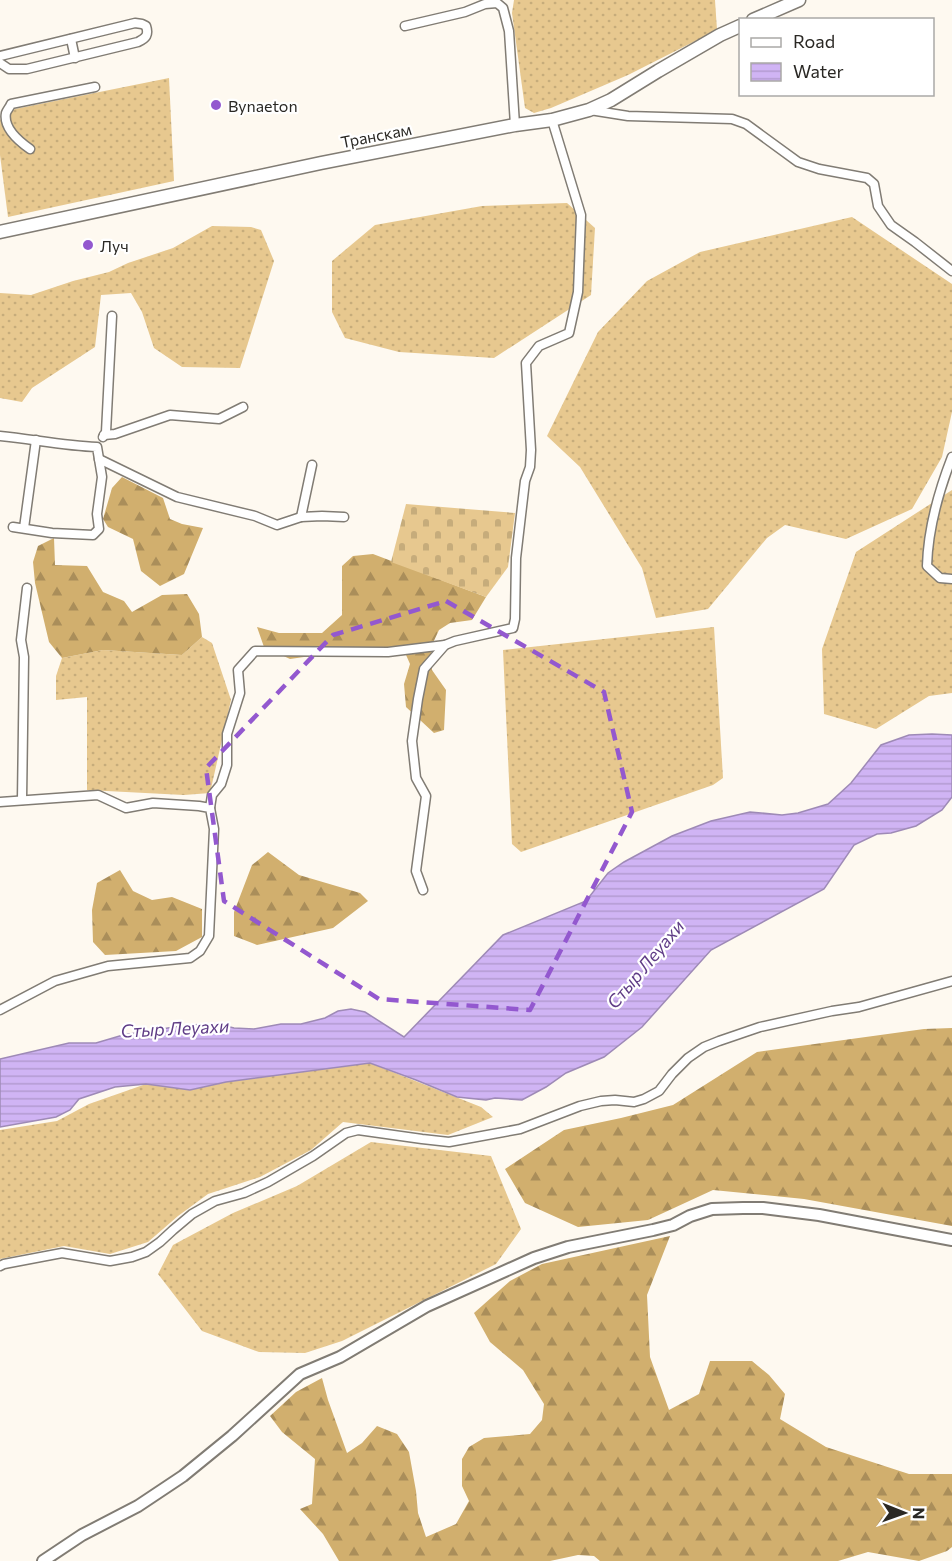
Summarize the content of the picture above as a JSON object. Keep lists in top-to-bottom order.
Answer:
{
  "streets": {
    "highway": ["Транскам"]
  },
  "water": ["Стыр Леуахи"],
  "places": ["Bynaeton", "Луч"],
  "legend": ["Road", "Water"],
  "north": "right"
}
